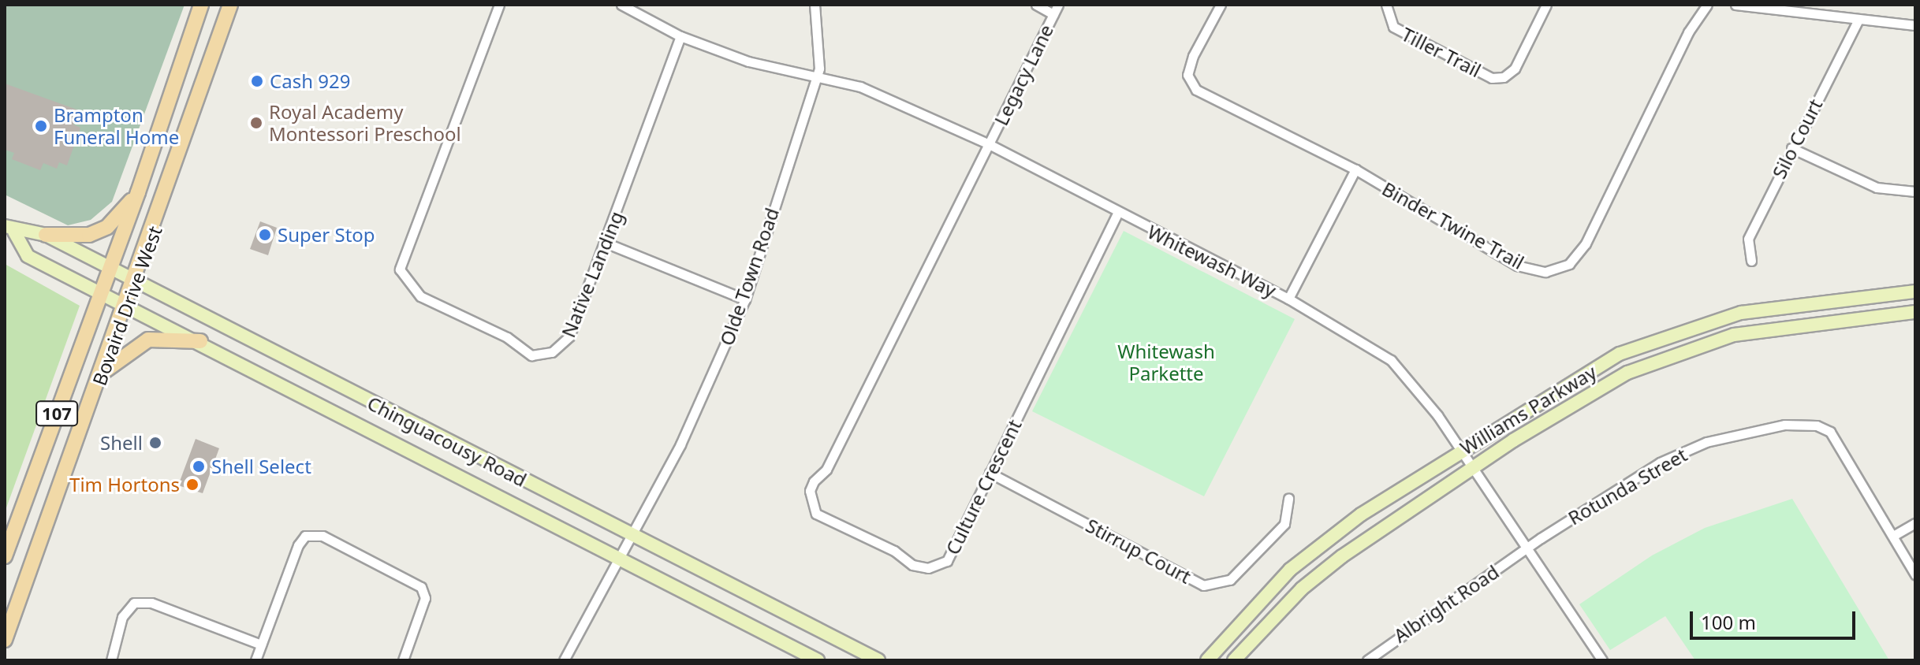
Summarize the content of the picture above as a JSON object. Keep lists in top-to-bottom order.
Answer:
{
  "streets": {
    "main road": [
      "Bovaird Drive West",
      "Williams Parkway",
      "107",
      "Chinguacousy Road"
    ],
    "street": [
      "Tiller Trail",
      "Legacy Lane",
      "Silo Court",
      "Binder Twine Trail",
      "Whitewash Way",
      "Native Landing",
      "Olde Town Road",
      "Rotunda Street",
      "Culture Crescent",
      "Stirrup Court",
      "Albright Road"
    ]
  },
  "crossings": [
    ["Legacy Lane", "Whitewash Way"],
    ["Legacy Lane", "Culture Crescent"],
    ["Whitewash Way", "Olde Town Road"],
    ["Whitewash Way", "Williams Parkway"],
    ["Whitewash Way", "Rotunda Street"],
    ["Whitewash Way", "Culture Crescent"],
    ["Whitewash Way", "Albright Road"],
    ["Olde Town Road", "Chinguacousy Road"],
    ["Bovaird Drive West", "Chinguacousy Road"],
    ["Rotunda Street", "Albright Road"],
    ["Culture Crescent", "Stirrup Court"]
  ],
  "parks": ["Whitewash Parkette"],
  "places": [
    "Cash 929",
    "Royal Academy Montessori Preschool",
    "Brampton Funeral Home",
    "Super Stop",
    "Shell",
    "Shell Select",
    "Tim Hortons"
  ],
  "scale_bar": "100 m"
}
